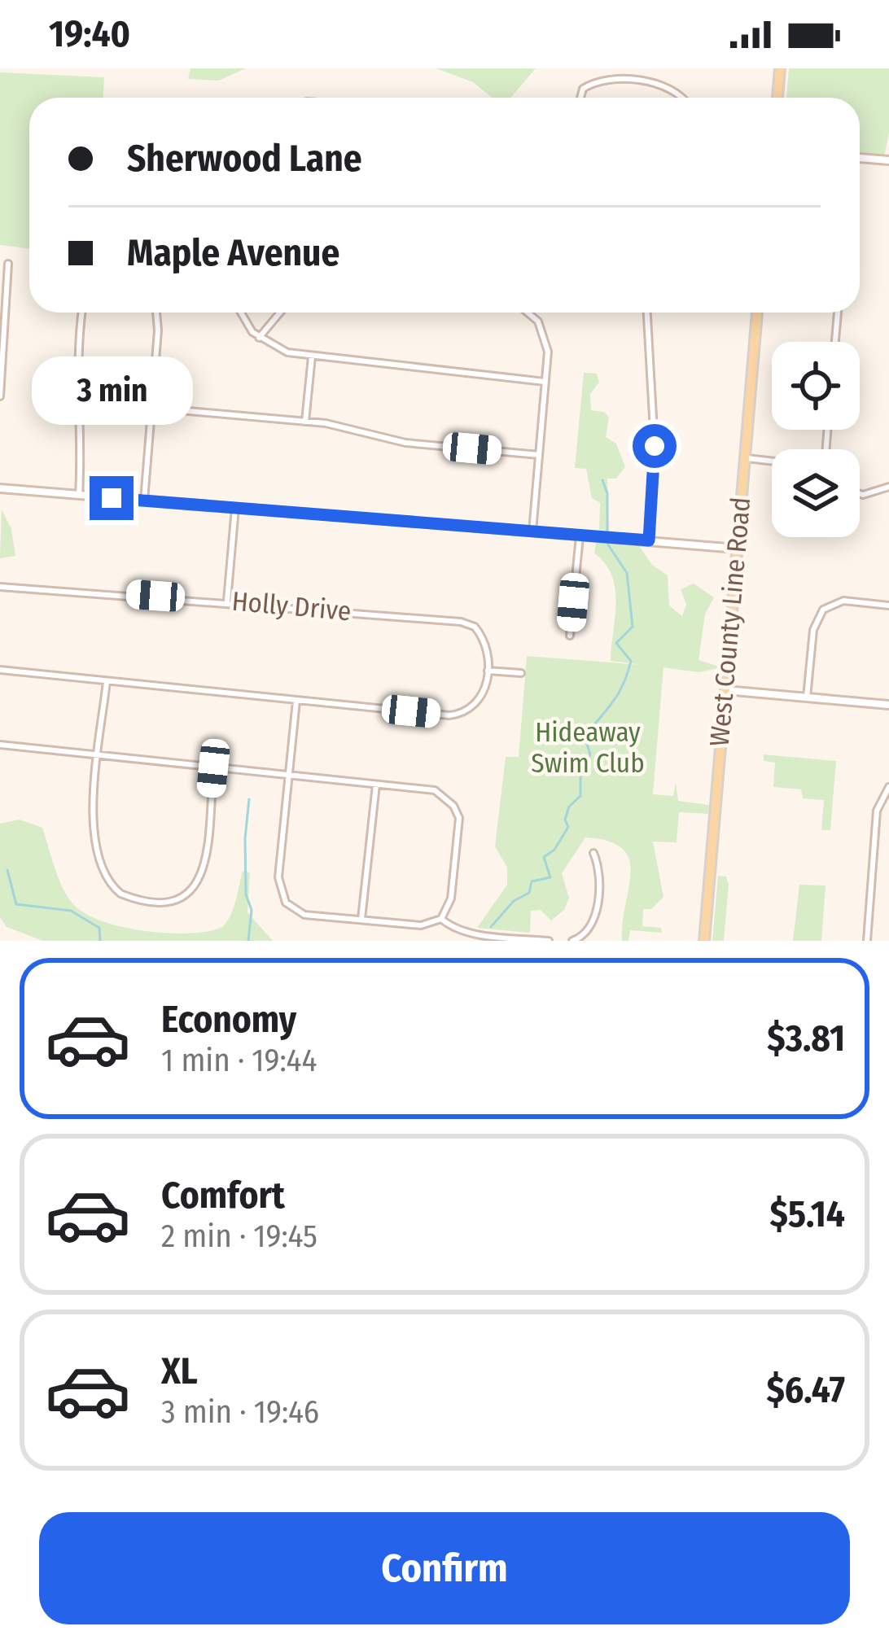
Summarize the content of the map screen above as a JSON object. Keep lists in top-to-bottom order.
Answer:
{
  "streets": {
    "main road": ["West County Line Road"],
    "street": ["Holly Drive"]
  },
  "parks": ["Hideaway Swim Club"],
  "page": {
    "status": "19:40",
    "banner": ["Sherwood Lane", "Maple Avenue"],
    "bubble": "3 min",
    "list": [
      {
        "name": "Economy",
        "note": "1 min · 19:44",
        "value": "$3.81"
      },
      {
        "name": "Comfort",
        "note": "2 min · 19:45",
        "value": "$5.14"
      },
      {
        "name": "XL",
        "note": "3 min · 19:46",
        "value": "$6.47"
      }
    ],
    "buttons": "Confirm"
  }
}
